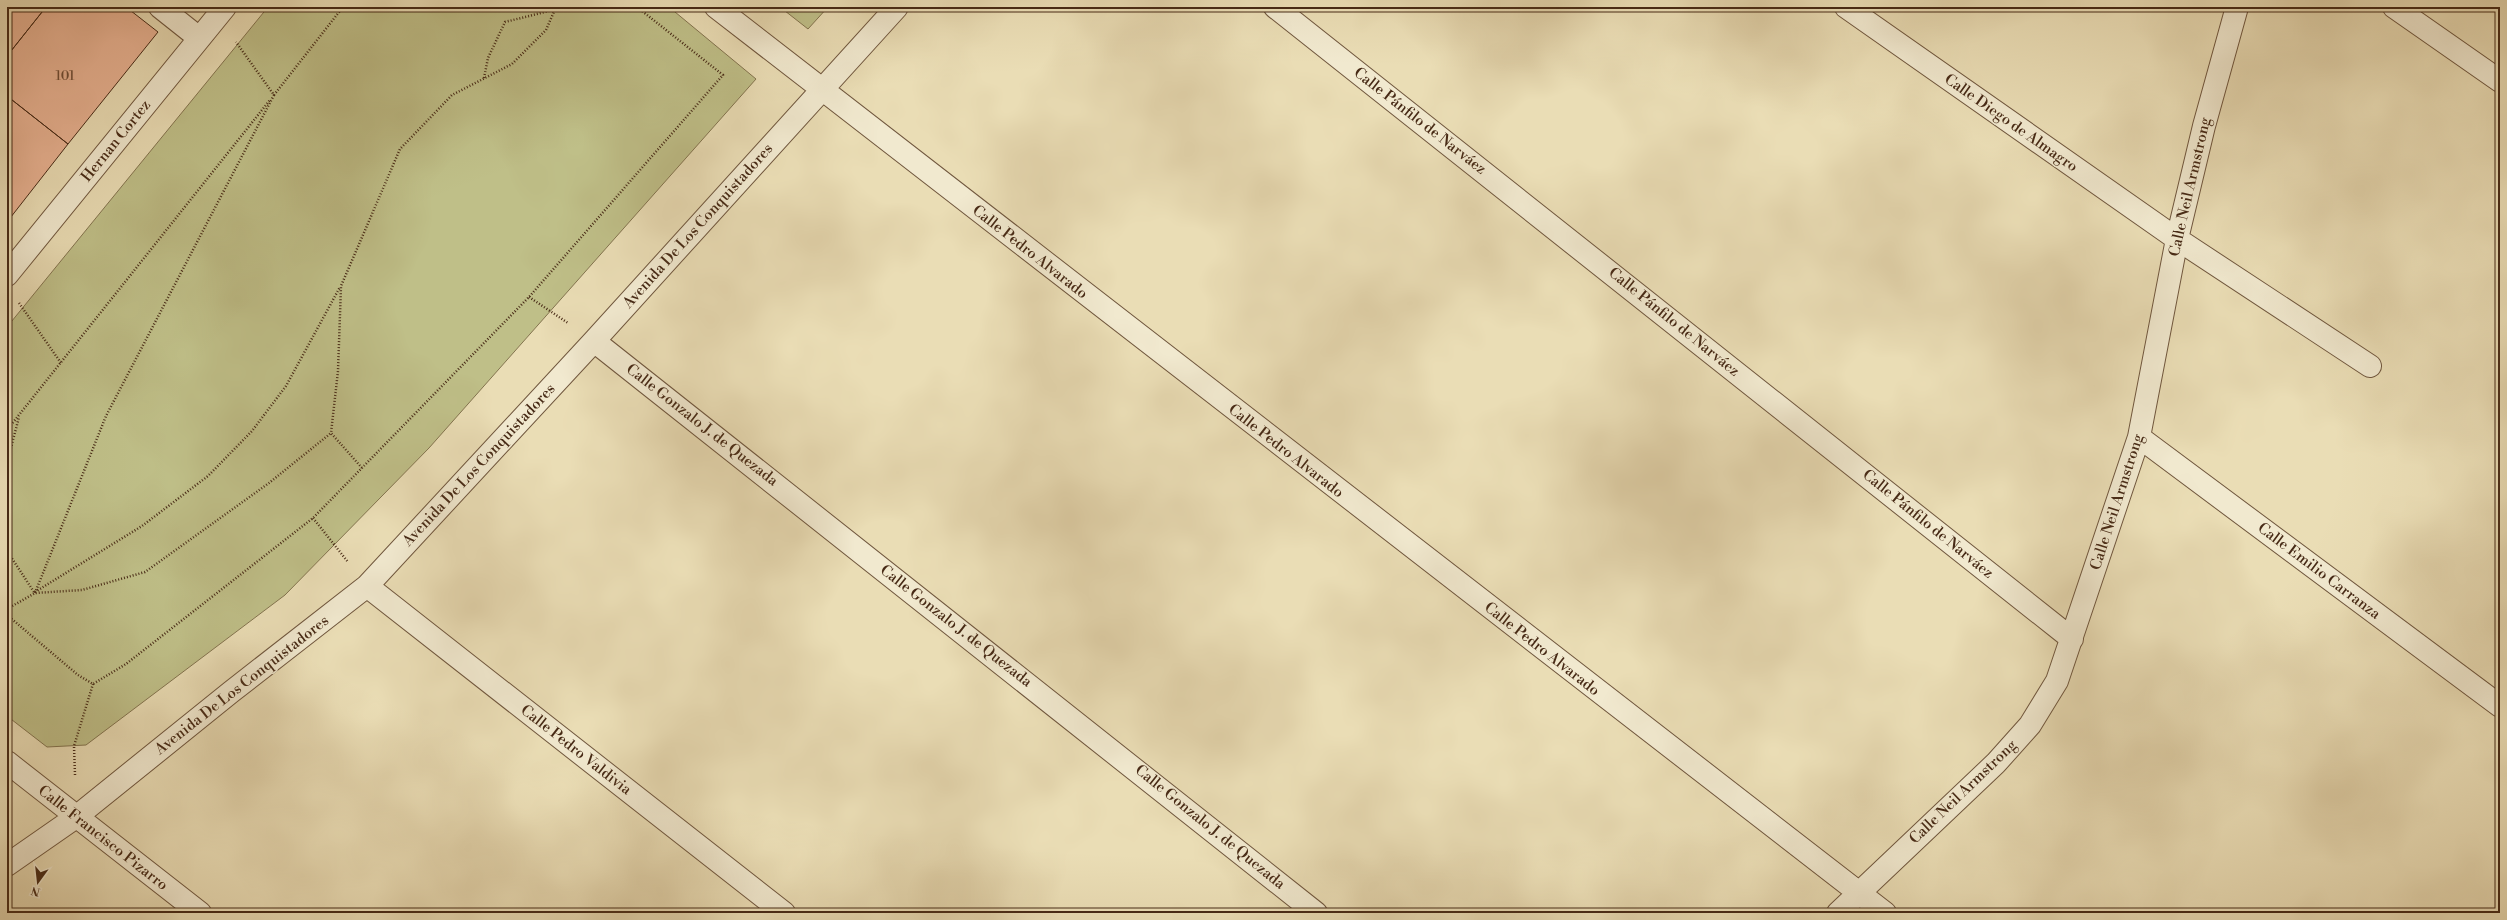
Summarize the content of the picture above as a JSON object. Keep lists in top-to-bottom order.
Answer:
{
  "streets": {
    "street": [
      "Calle Pánfilo de Narváez",
      "Calle Diego de Almagro",
      "Hernan Cortez",
      "Calle Neil Armstrong",
      "Avenida De Los Conquistadores",
      "Calle Pedro Alvarado",
      "Calle Gonzalo J. de Quezada",
      "Calle Emilio Carranza",
      "Calle Pedro Valdivia",
      "Calle Francisco Pizarro"
    ]
  },
  "crossings": [
    ["Calle Pánfilo de Narváez", "Calle Neil Armstrong"],
    ["Calle Diego de Almagro", "Calle Neil Armstrong"],
    ["Calle Neil Armstrong", "Calle Pedro Alvarado"],
    ["Calle Neil Armstrong", "Calle Emilio Carranza"],
    ["Avenida De Los Conquistadores", "Calle Pedro Alvarado"],
    ["Avenida De Los Conquistadores", "Calle Gonzalo J. de Quezada"],
    ["Avenida De Los Conquistadores", "Calle Pedro Valdivia"],
    ["Avenida De Los Conquistadores", "Calle Francisco Pizarro"]
  ],
  "house_numbers": ["101"],
  "north": "bottom"
}
